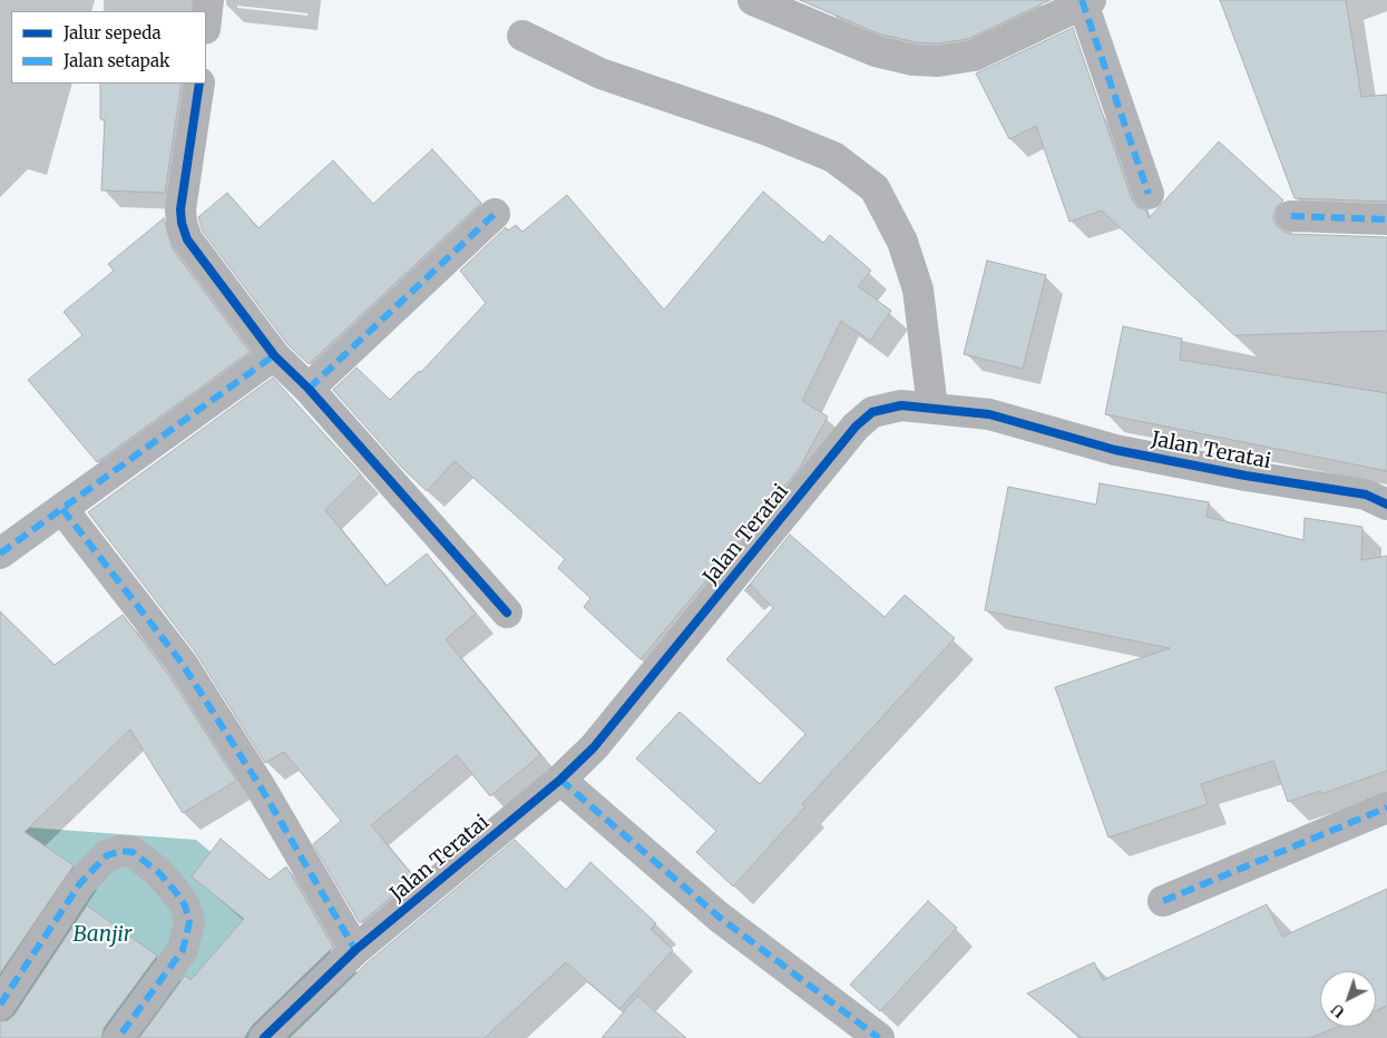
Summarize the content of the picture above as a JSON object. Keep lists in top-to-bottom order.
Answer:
{
  "streets": {
    "street": ["Jalan Teratai"]
  },
  "water": ["Banjir"],
  "legend": ["Jalur sepeda", "Jalan setapak"],
  "north": "bottom left"
}
